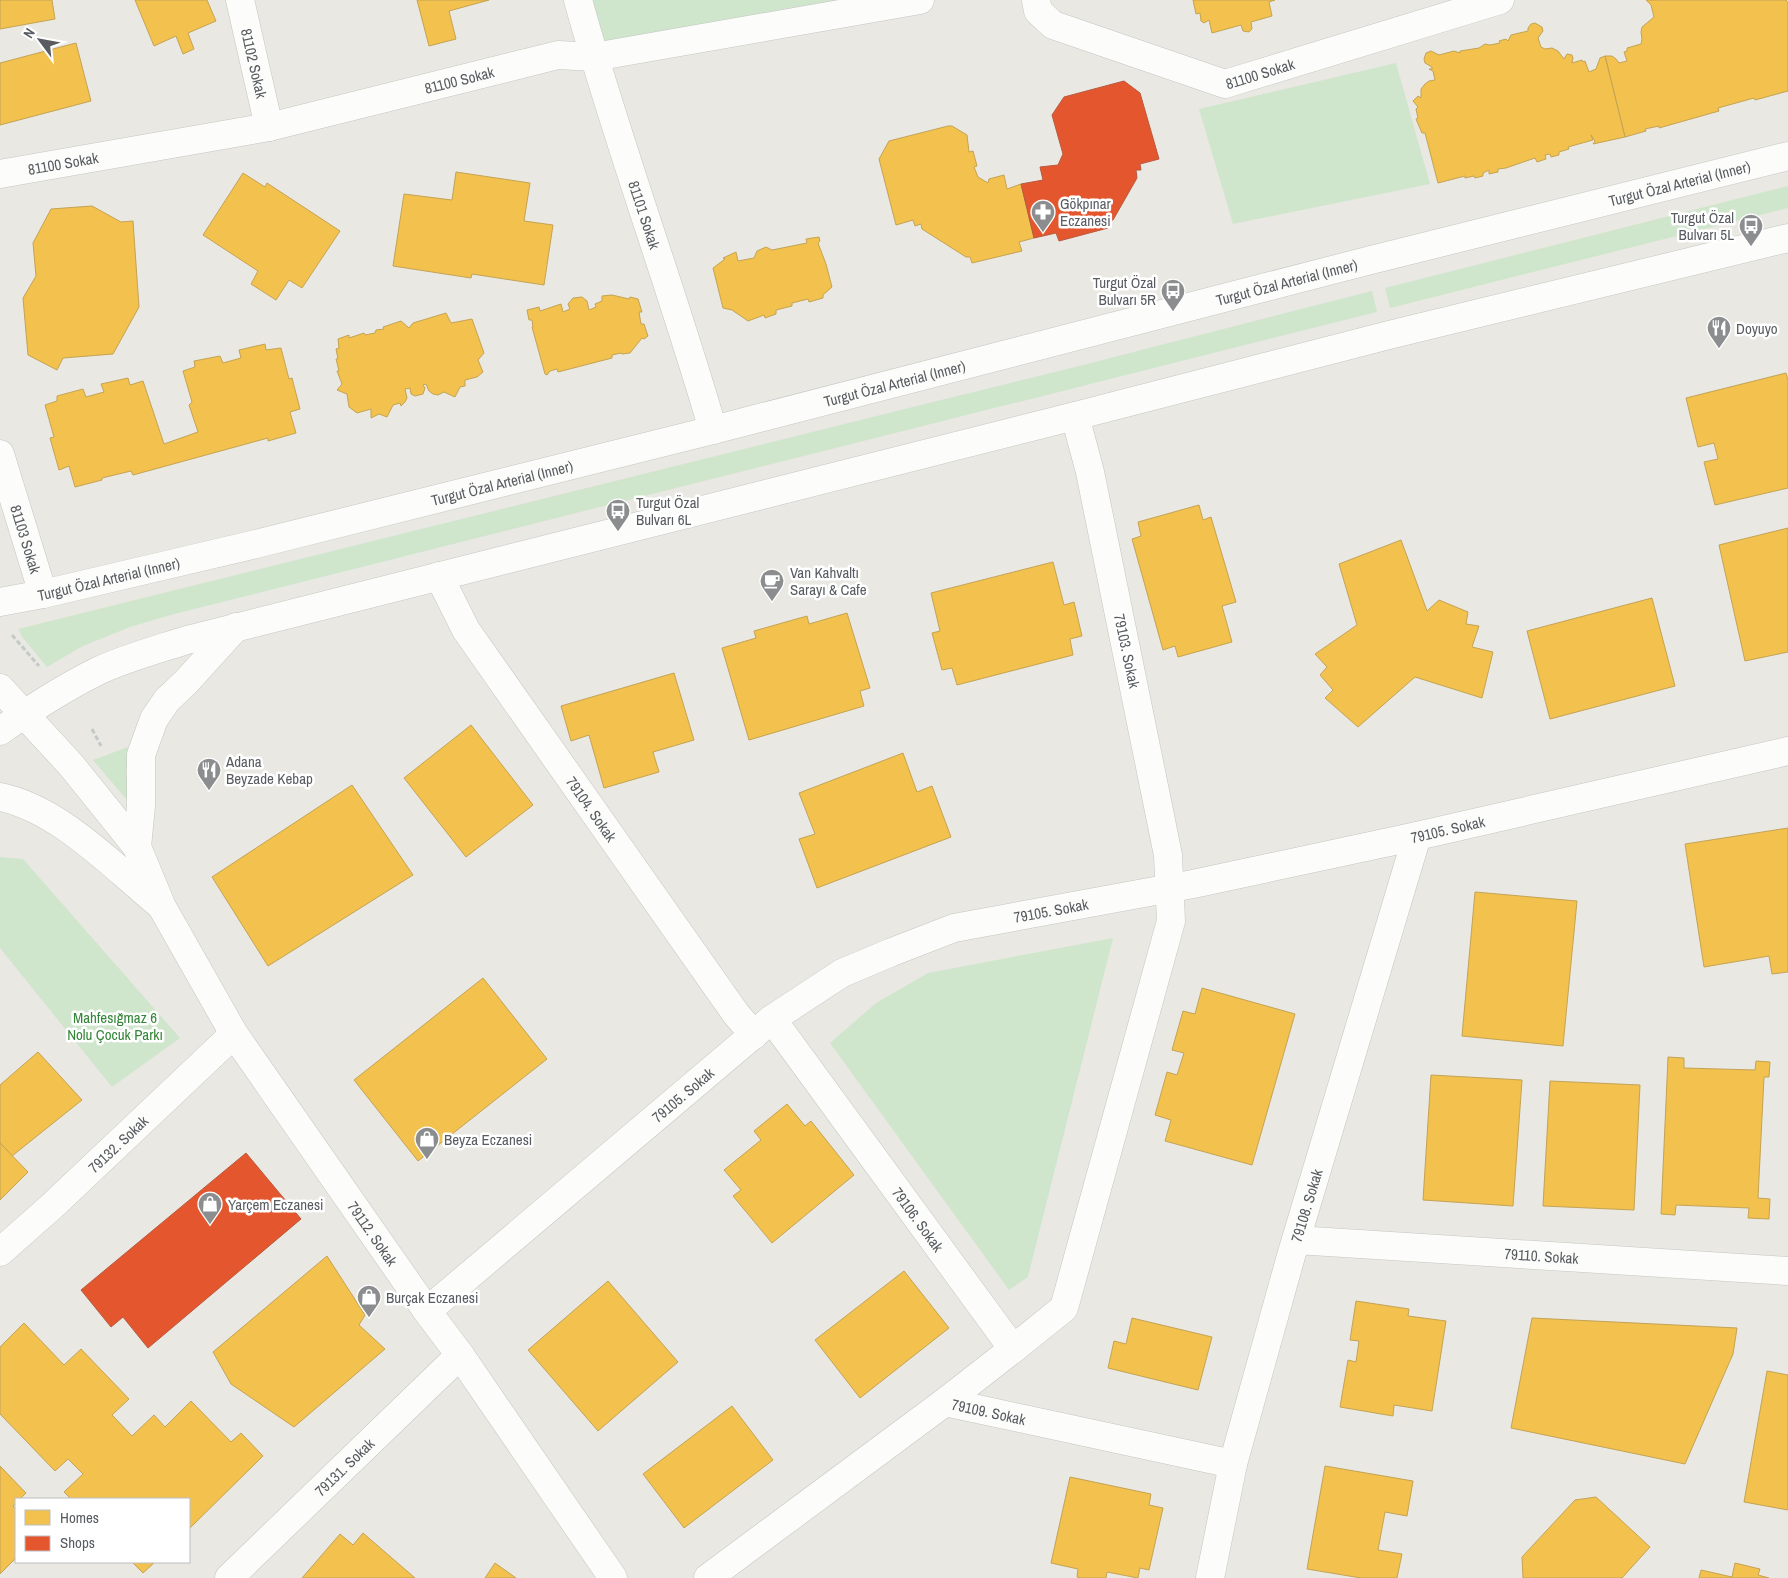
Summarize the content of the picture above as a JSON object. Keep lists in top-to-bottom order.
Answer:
{
  "streets": {
    "street": [
      "81102 Sokak",
      "81100 Sokak",
      "Turgut Özal Arterial (Inner)",
      "81101 Sokak",
      "81103 Sokak",
      "79103. Sokak",
      "79104. Sokak",
      "79105. Sokak",
      "79132. Sokak",
      "79108. Sokak",
      "79106. Sokak",
      "79112. Sokak",
      "79110. Sokak",
      "79109. Sokak",
      "79131. Sokak"
    ]
  },
  "crossings": [
    ["81102 Sokak", "81100 Sokak"],
    ["81100 Sokak", "81101 Sokak"],
    ["Turgut Özal Arterial (Inner)", "81101 Sokak"],
    ["Turgut Özal Arterial (Inner)", "81103 Sokak"],
    ["79103. Sokak", "79105. Sokak"],
    ["79103. Sokak", "79106. Sokak"],
    ["79104. Sokak", "79105. Sokak"],
    ["79104. Sokak", "79106. Sokak"],
    ["79105. Sokak", "79108. Sokak"],
    ["79105. Sokak", "79106. Sokak"],
    ["79105. Sokak", "79112. Sokak"],
    ["79132. Sokak", "79112. Sokak"],
    ["79108. Sokak", "79110. Sokak"],
    ["79108. Sokak", "79109. Sokak"],
    ["79112. Sokak", "79131. Sokak"]
  ],
  "parks": ["Mahfesığmaz 6 Nolu Çocuk Parkı"],
  "places": {
    "pharmacy": ["Gökpınar Eczanesi"],
    "bus stop": ["Turgut Özal Bulvarı 5L", "Turgut Özal Bulvarı 5R", "Turgut Özal Bulvarı 6L"],
    "restaurant": ["Doyuyo", "Adana Beyzade Kebap"],
    "cafe": ["Van Kahvaltı Sarayı & Cafe"],
    "shop": ["Beyza Eczanesi", "Yarçem Eczanesi", "Burçak Eczanesi"]
  },
  "legend": ["Homes", "Shops"],
  "north": "top left"
}
